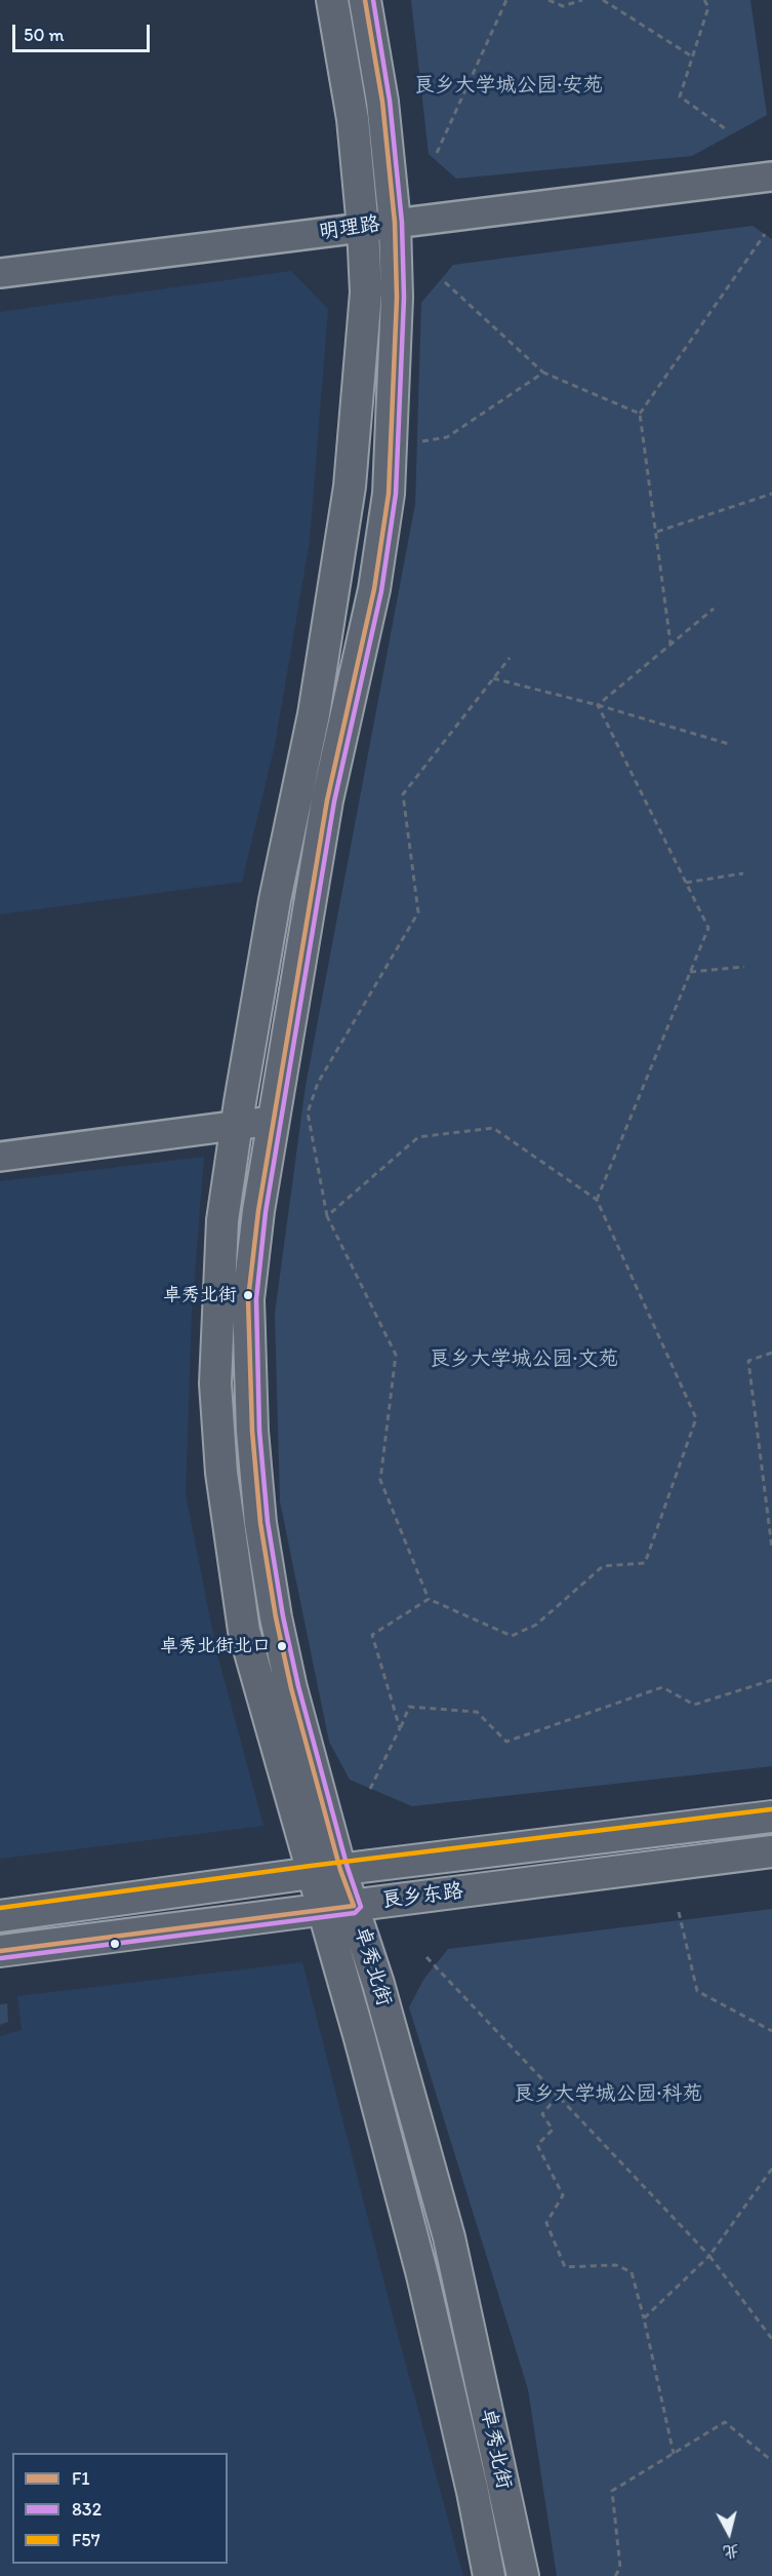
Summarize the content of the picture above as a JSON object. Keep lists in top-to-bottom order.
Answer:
{
  "streets": {
    "main road": ["良乡东路", "卓秀北街"],
    "street": ["明理路"]
  },
  "crossings": [
    ["明理路", "卓秀北街"],
    ["良乡东路", "卓秀北街"]
  ],
  "parks": ["良乡大学城公园·安苑", "良乡大学城公园·文苑", "良乡大学城公园·科苑"],
  "places": ["卓秀北街", "卓秀北街北口"],
  "lines": ["transit line F1", "transit line 832", "transit line F57"],
  "legend": ["F1", "832", "F57"],
  "scale_bar": "50 m",
  "north": "bottom"
}
